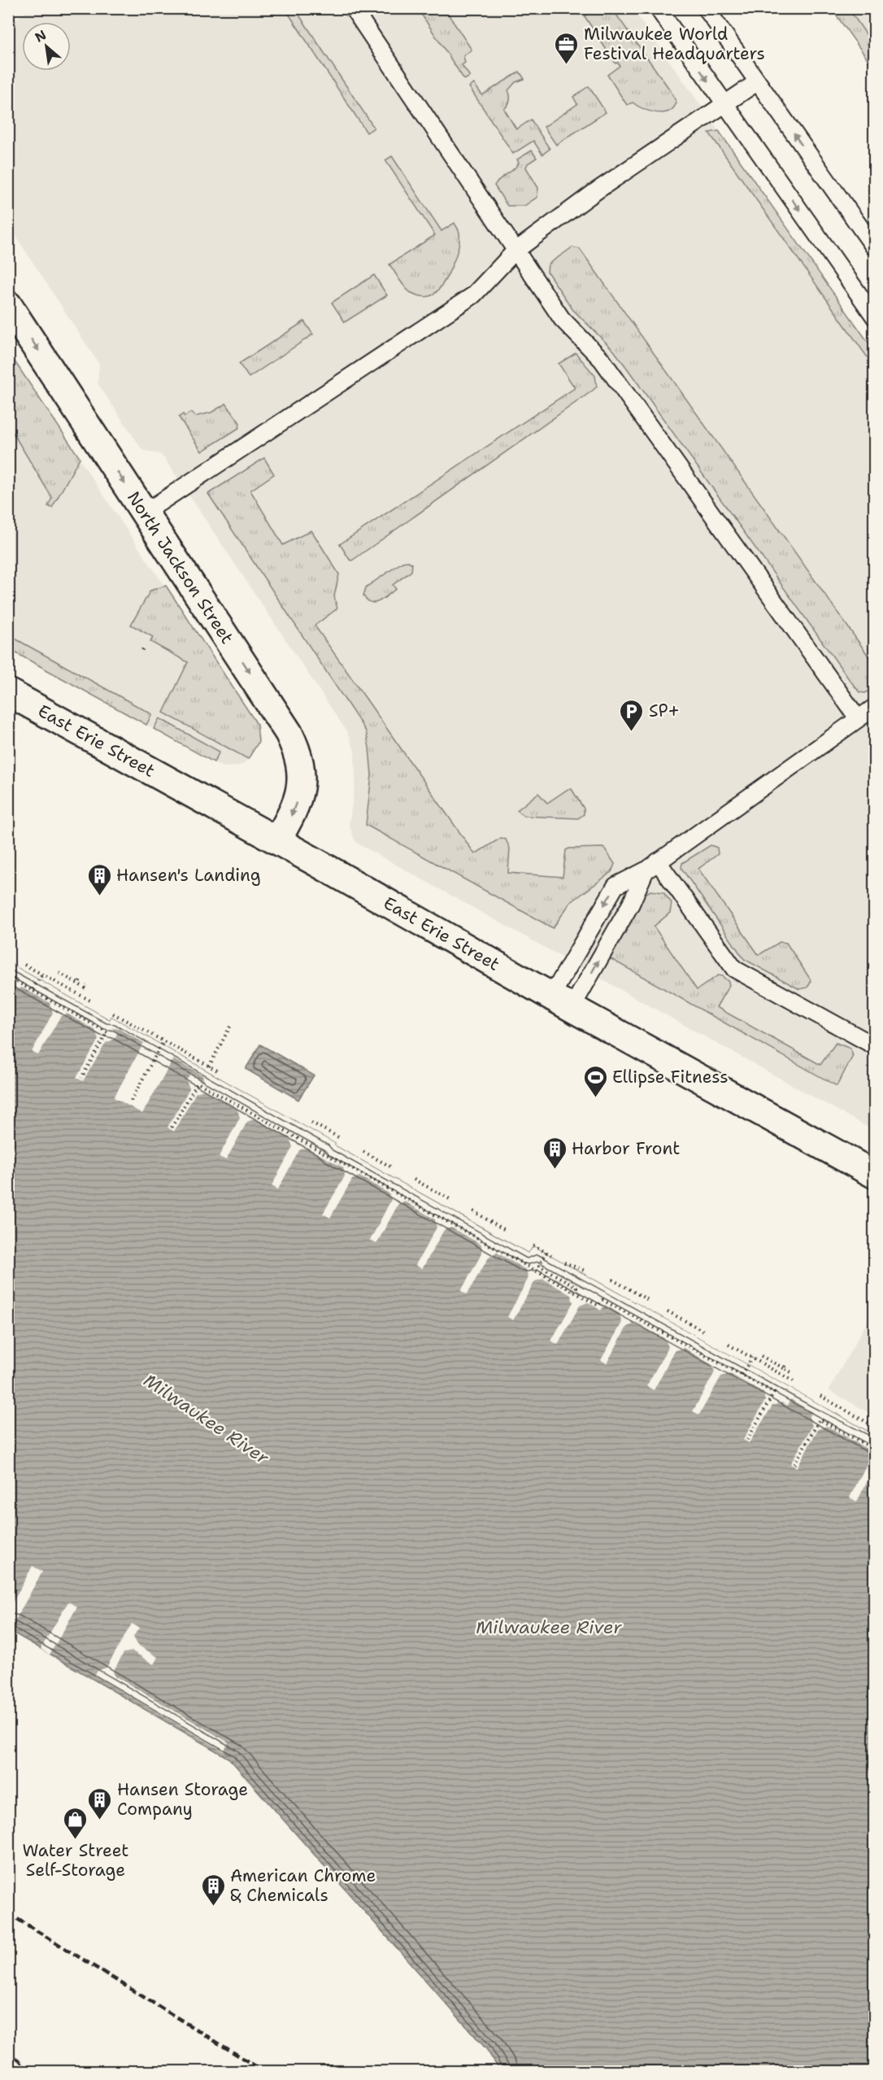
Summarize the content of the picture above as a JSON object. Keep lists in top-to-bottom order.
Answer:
{
  "streets": {
    "street": ["North Jackson Street", "East Erie Street"]
  },
  "crossings": [
    ["North Jackson Street", "East Erie Street"]
  ],
  "one_way": ["North Jackson Street"],
  "water": ["Milwaukee River"],
  "places": {
    "office": ["Milwaukee World Festival Headquarters"],
    "parking": ["SP+"],
    "building": [
      "Hansen's Landing",
      "Harbor Front",
      "Hansen Storage Company",
      "American Chrome & Chemicals"
    ],
    "sports": ["Ellipse Fitness"],
    "shop": ["Water Street Self-Storage"]
  },
  "north": "top left"
}
